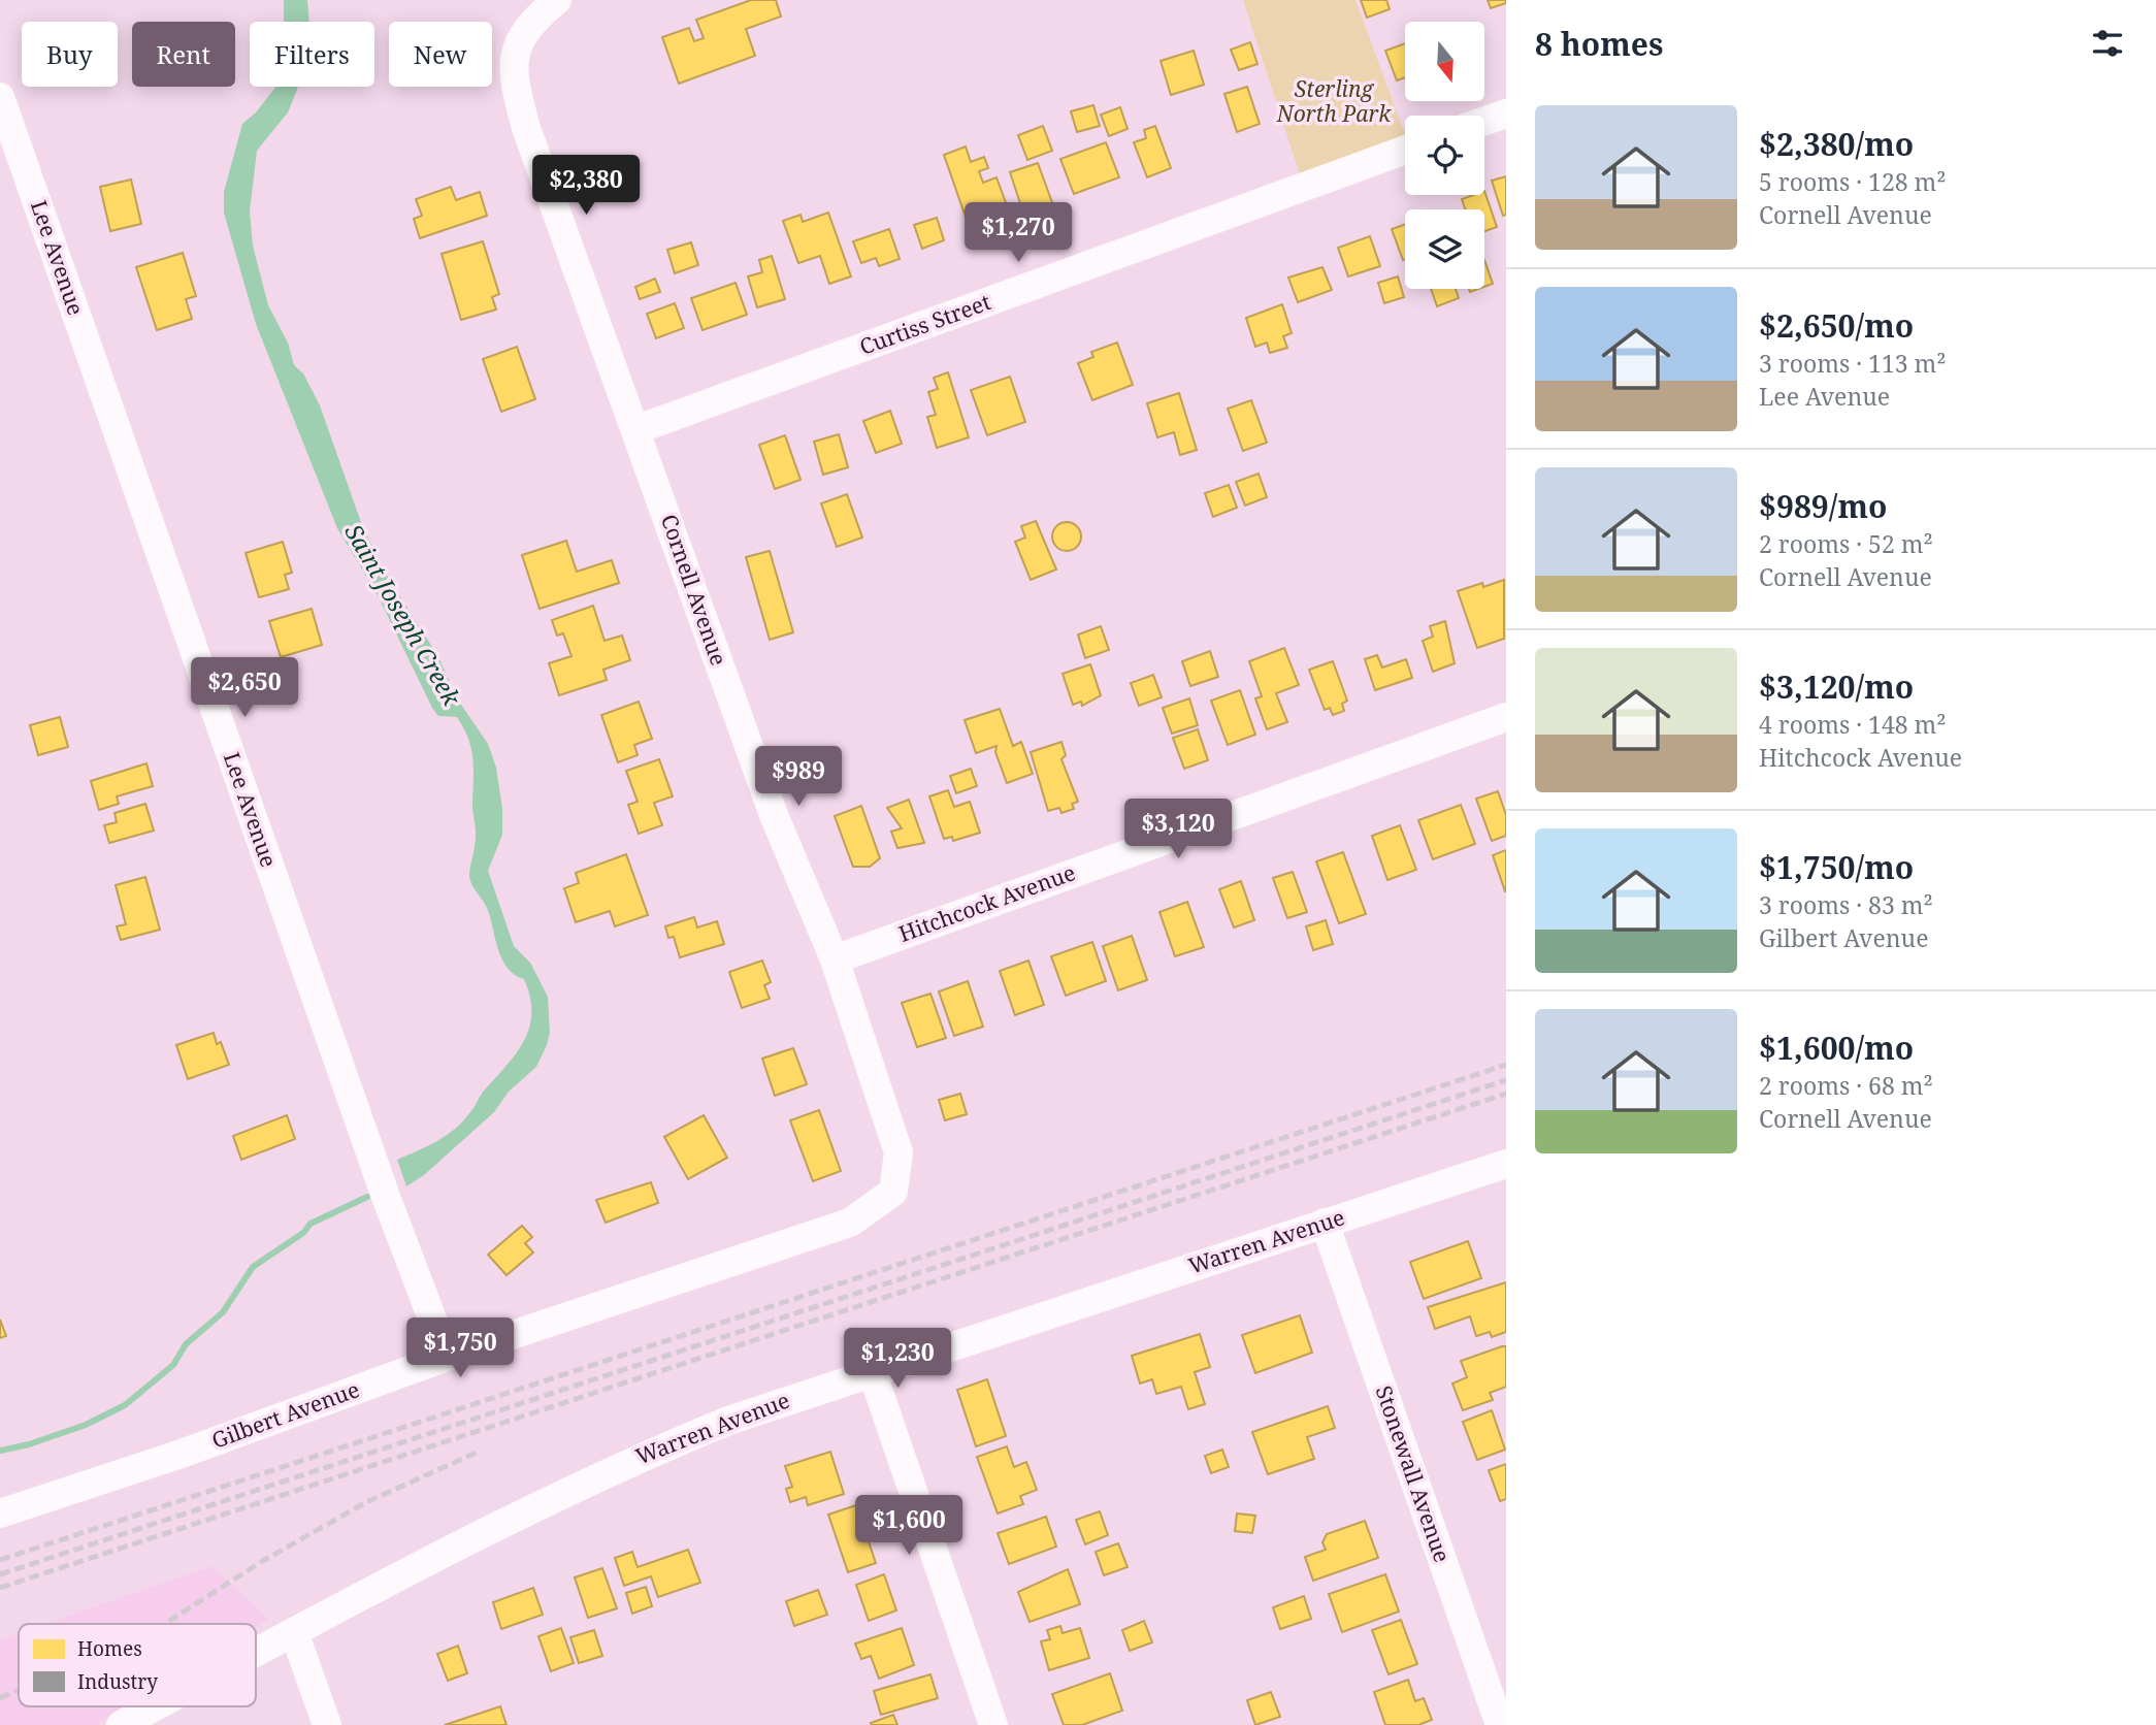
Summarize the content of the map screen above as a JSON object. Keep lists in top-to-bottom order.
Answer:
{
  "streets": {
    "street": [
      "Lee Avenue",
      "Curtiss Street",
      "Cornell Avenue",
      "Hitchcock Avenue",
      "Warren Avenue",
      "Gilbert Avenue",
      "Stonewall Avenue"
    ]
  },
  "crossings": [
    ["Lee Avenue", "Gilbert Avenue"],
    ["Curtiss Street", "Cornell Avenue"],
    ["Cornell Avenue", "Hitchcock Avenue"],
    ["Cornell Avenue", "Gilbert Avenue"],
    ["Warren Avenue", "Stonewall Avenue"]
  ],
  "water": ["Saint Joseph Creek"],
  "parks": ["Sterling North Park"],
  "legend": ["Homes", "Industry"],
  "north": "bottom",
  "page": {
    "heading": "8 homes",
    "chip": [
      "Buy",
      "Rent",
      "Filters",
      "New"
    ],
    "list": [
      {
        "name": "$2,380/mo",
        "note": "5 rooms · 128 m² · Cornell Avenue"
      },
      {
        "name": "$2,650/mo",
        "note": "3 rooms · 113 m² · Lee Avenue"
      },
      {
        "name": "$989/mo",
        "note": "2 rooms · 52 m² · Cornell Avenue"
      },
      {
        "name": "$3,120/mo",
        "note": "4 rooms · 148 m² · Hitchcock Avenue"
      },
      {
        "name": "$1,750/mo",
        "note": "3 rooms · 83 m² · Gilbert Avenue"
      },
      {
        "name": "$1,600/mo",
        "note": "2 rooms · 68 m² · Cornell Avenue"
      }
    ],
    "price": [
      "$2,380",
      "$1,270",
      "$2,650",
      "$989",
      "$3,120",
      "$1,750",
      "$1,230",
      "$1,600"
    ]
  }
}
